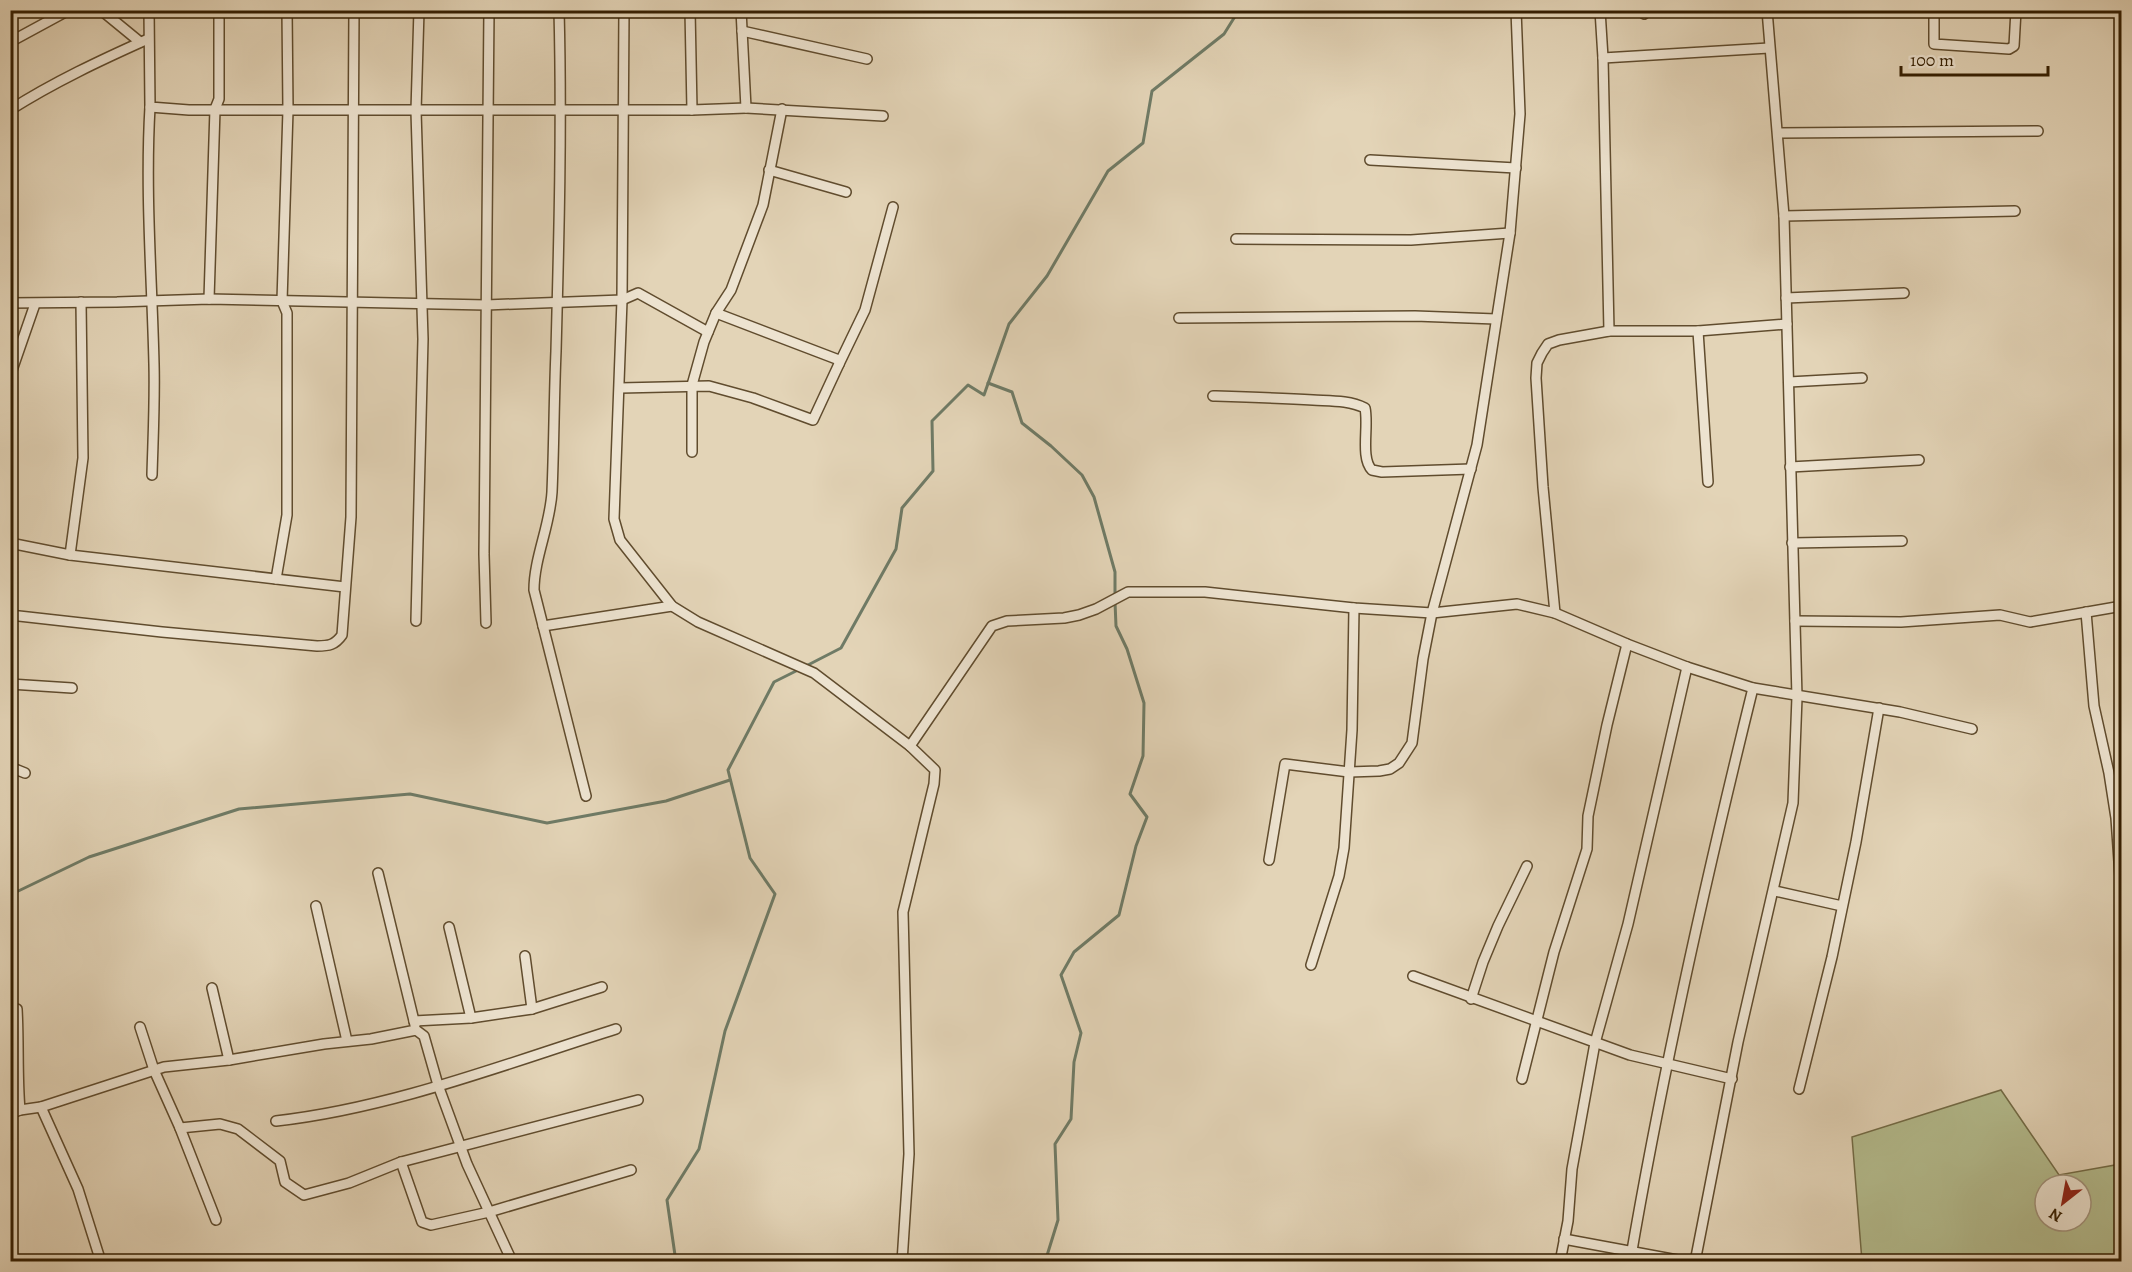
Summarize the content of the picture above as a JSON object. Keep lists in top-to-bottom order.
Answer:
{
  "scale_bar": "100 m",
  "north": "bottom left"
}
